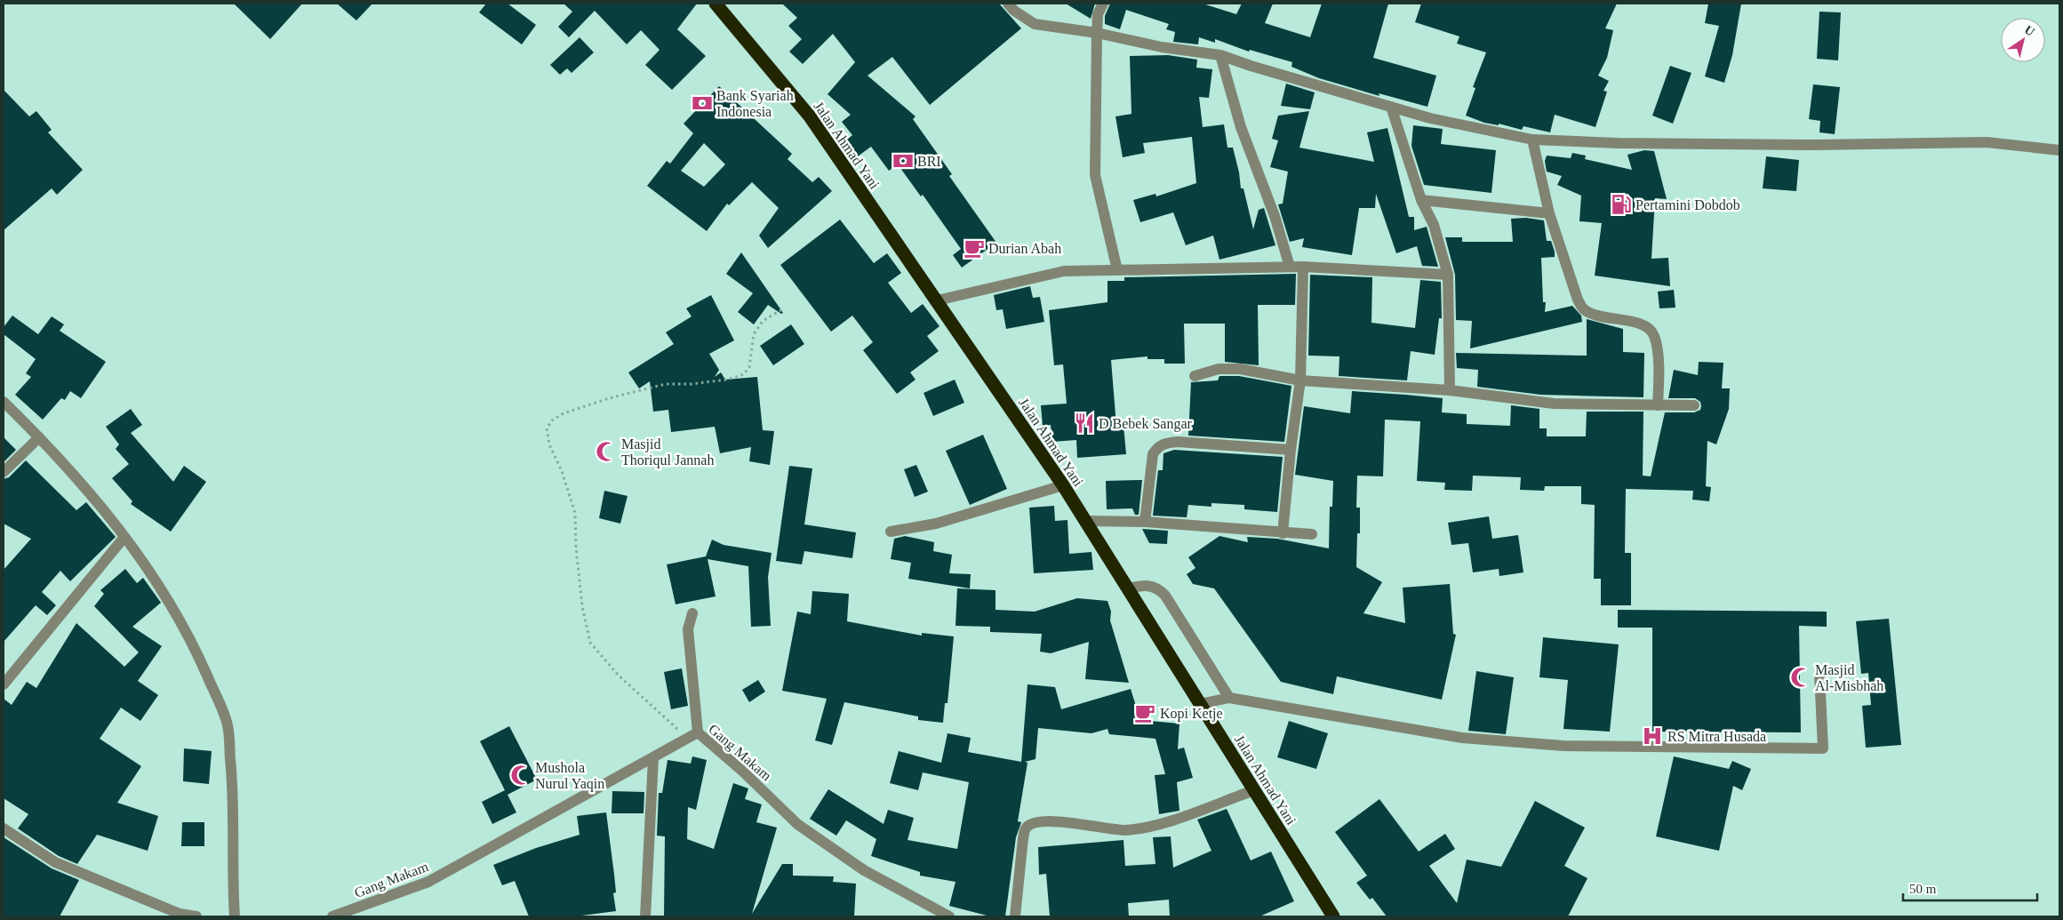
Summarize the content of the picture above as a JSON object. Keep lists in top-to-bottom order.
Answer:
{
  "streets": {
    "highway": ["Jalan Ahmad Yani"],
    "street": ["Gang Makam"]
  },
  "places": {
    "bank": ["Bank Syariah Indonesia", "BRI"],
    "fuel station": ["Pertamini Dobdob"],
    "cafe": ["Durian Abah", "Kopi Ketje"],
    "restaurant": ["D Bebek Sangar"],
    "mosque": ["Masjid Thoriqul Jannah", "Masjid Al-Misbhah", "Mushola Nurul Yaqin"],
    "hospital": ["RS Mitra Husada"]
  },
  "scale_bar": "50 m",
  "north": "top right"
}
